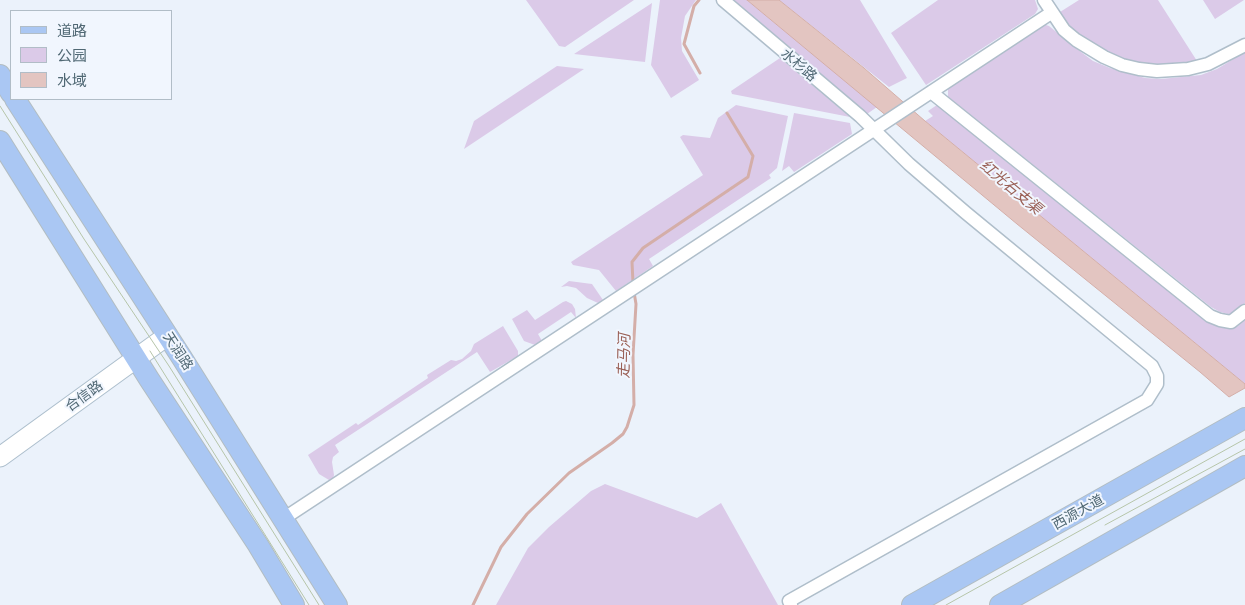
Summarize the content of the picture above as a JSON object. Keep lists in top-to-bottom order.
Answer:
{
  "streets": {
    "main road": ["天润路", "西源大道"],
    "street": ["水杉路", "合信路"]
  },
  "crossings": [
    ["天润路", "合信路"]
  ],
  "water": ["红光右支渠", "走马河"],
  "legend": ["道路", "公园", "水域"]
}
